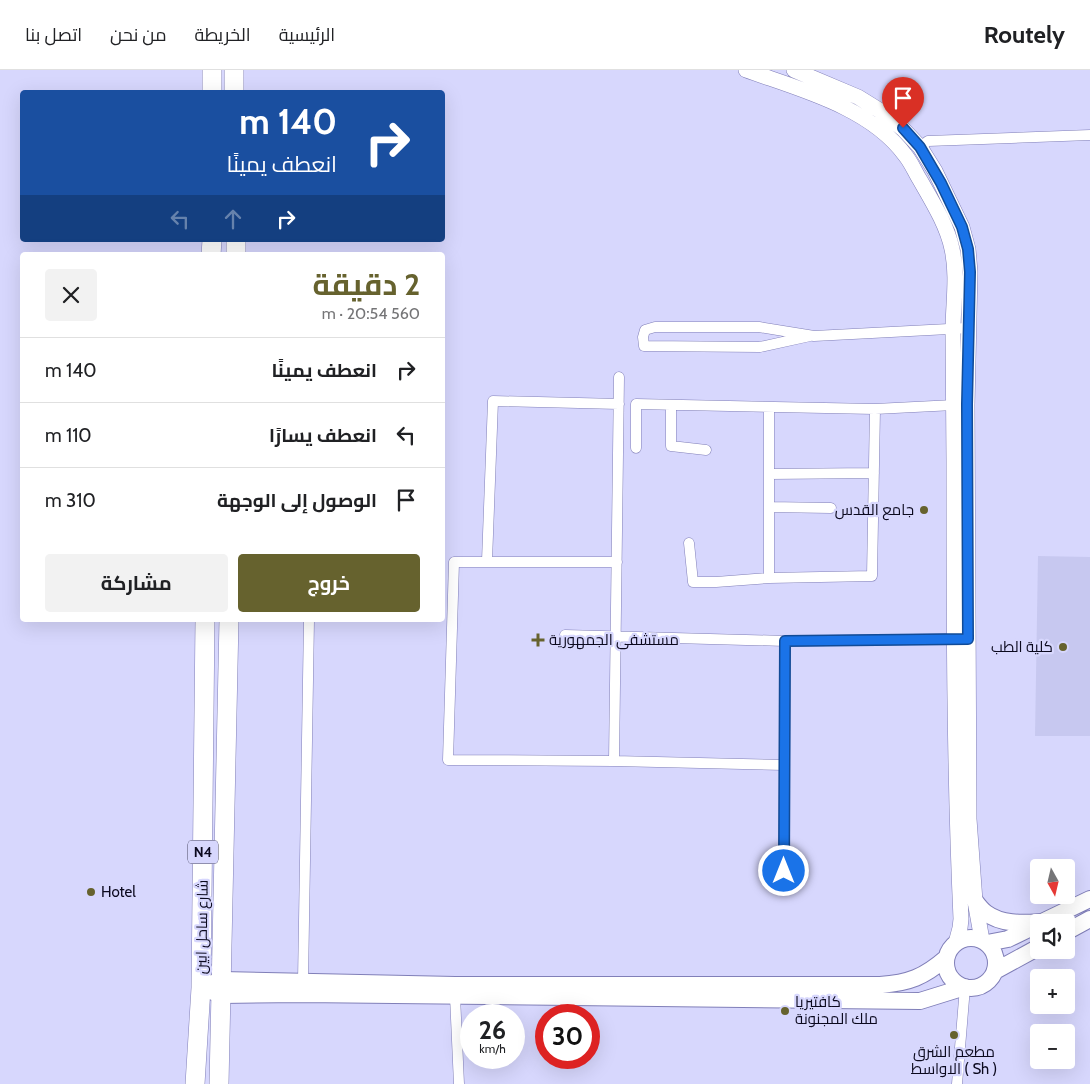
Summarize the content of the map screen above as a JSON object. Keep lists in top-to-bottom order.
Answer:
{
  "streets": {
    "highway": ["N4", "شارع ساحل ابين"]
  },
  "places": {
    "other": [
      "جامع القدس",
      "كلية الطب",
      "Hotel",
      "كافتيريا ملك المجنونة",
      "مطعم الشرق الاواسط ( Sh )"
    ],
    "health": ["مستشفى الجمهورية"]
  },
  "north": "bottom",
  "page": {
    "header": "Routely",
    "nav": [
      "الرئيسية",
      "الخريطة",
      "من نحن",
      "اتصل بنا"
    ],
    "turn": ["140 m", "انعطف يمينًا"],
    "heading": ["2 دقيقة", "560 m · 20:54"],
    "list": [
      {
        "name": "انعطف يمينًا",
        "value": "140 m"
      },
      {
        "name": "انعطف يسارًا",
        "value": "110 m"
      },
      {
        "name": "الوصول إلى الوجهة",
        "value": "310 m"
      }
    ],
    "buttons": ["خروج", "مشاركة"],
    "map_buttons": ["+", "−"],
    "speed": "26 km/h",
    "limit": "30"
  }
}
